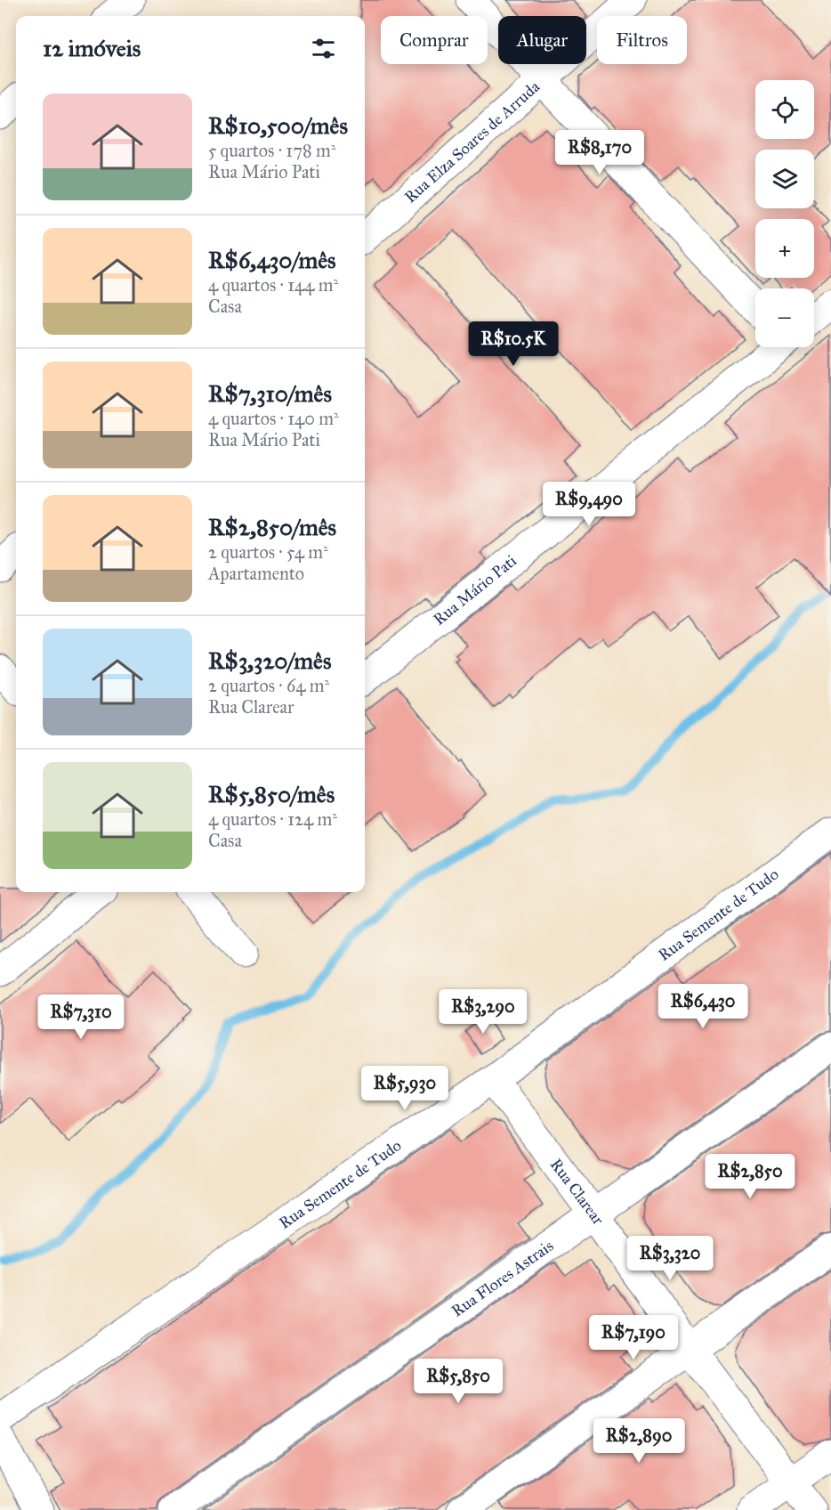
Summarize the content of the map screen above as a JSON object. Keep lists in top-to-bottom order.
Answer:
{
  "streets": {
    "street": [
      "Rua Elza Soares de Arruda",
      "Rua Mário Pati",
      "Rua Semente de Tudo",
      "Rua Clarear",
      "Rua Flores Astrais"
    ]
  },
  "crossings": [
    ["Rua Semente de Tudo", "Rua Clarear"],
    ["Rua Clarear", "Rua Flores Astrais"]
  ],
  "page": {
    "chip": ["Comprar", "Alugar", "Filtros"],
    "heading": "12 imóveis",
    "map_buttons": ["+", "−"],
    "list": [
      {
        "name": "R$10,500/mês",
        "note": "5 quartos · 178 m² · Rua Mário Pati"
      },
      {
        "name": "R$6,430/mês",
        "note": "4 quartos · 144 m² · Casa"
      },
      {
        "name": "R$7,310/mês",
        "note": "4 quartos · 140 m² · Rua Mário Pati"
      },
      {
        "name": "R$2,850/mês",
        "note": "2 quartos · 54 m² · Apartamento"
      },
      {
        "name": "R$3,320/mês",
        "note": "2 quartos · 64 m² · Rua Clarear"
      },
      {
        "name": "R$5,850/mês",
        "note": "4 quartos · 124 m² · Casa"
      }
    ],
    "price": [
      "R$8,170",
      "R$10.5K",
      "R$9,490",
      "R$6,430",
      "R$3,290",
      "R$7,310",
      "R$5,930",
      "R$2,850",
      "R$3,320",
      "R$7,190",
      "R$5,850",
      "R$2,890"
    ]
  }
}
